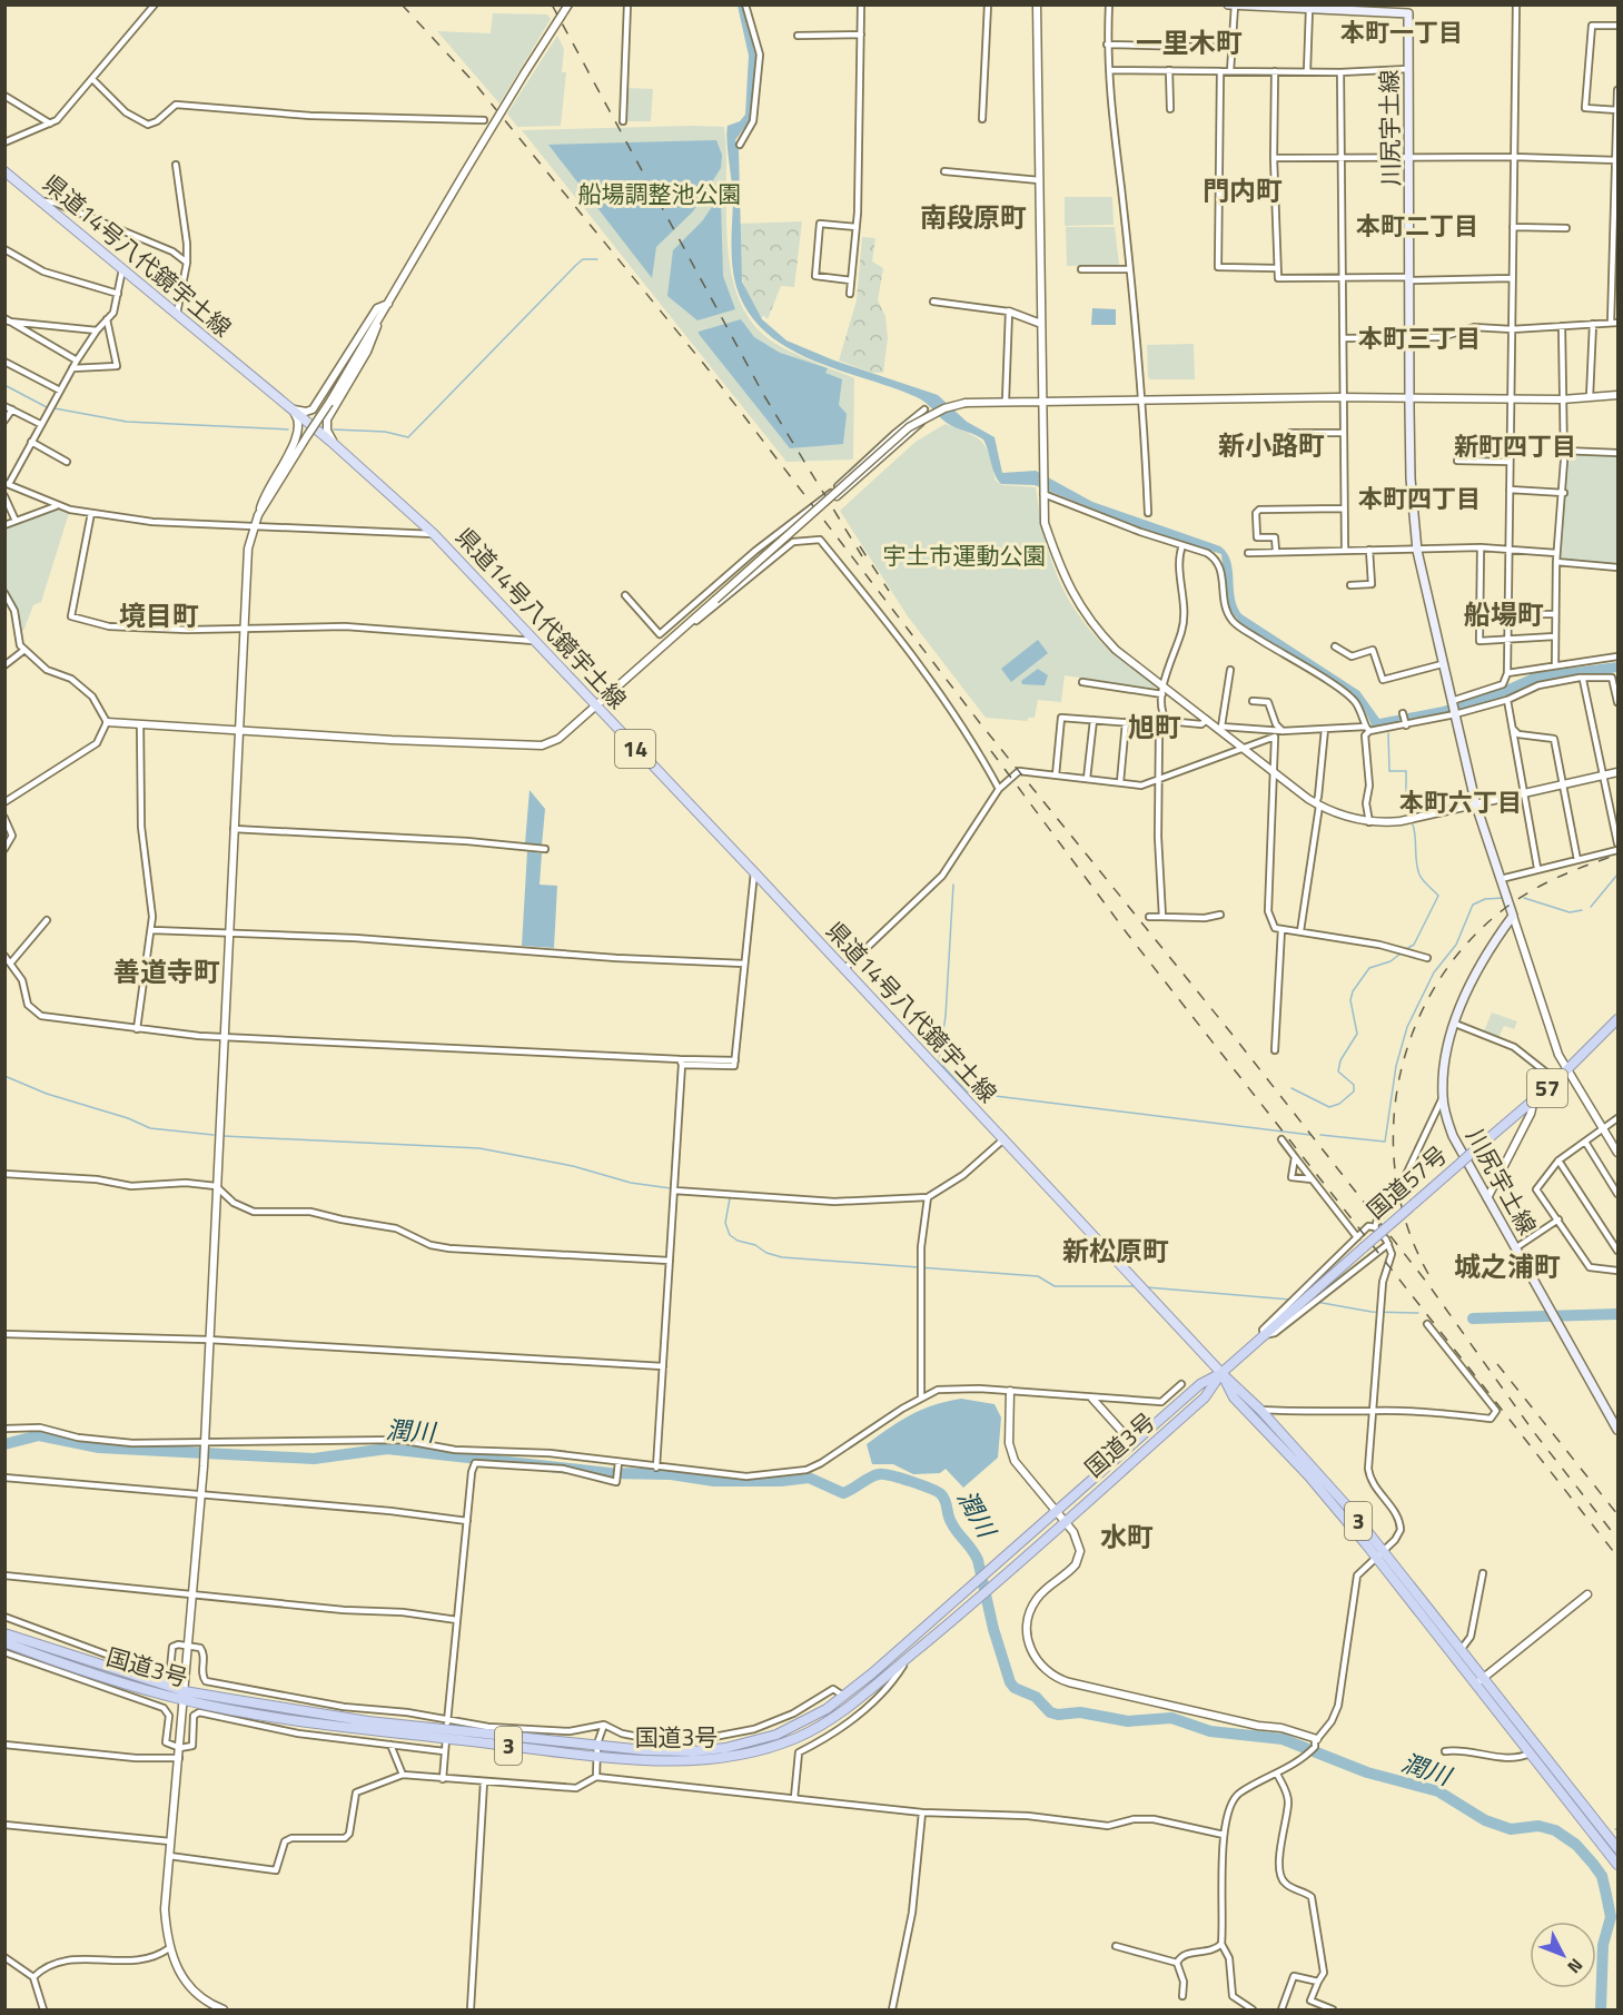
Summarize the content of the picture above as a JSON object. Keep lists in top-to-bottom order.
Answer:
{
  "streets": {
    "highway": [
      "57",
      "国道57号",
      "国道3号",
      "3"
    ],
    "main road": ["川尻宇土線", "県道14号八代鏡宇土線", "14"]
  },
  "crossings": [
    ["県道14号八代鏡宇土線", "国道57号"],
    ["県道14号八代鏡宇土線", "国道3号"],
    ["県道14号八代鏡宇土線", "3"],
    ["国道57号", "国道3号"],
    ["国道57号", "3"],
    ["国道3号", "3"]
  ],
  "districts": [
    "本町一丁目",
    "一里木町",
    "門内町",
    "南段原町",
    "本町二丁目",
    "本町三丁目",
    "新小路町",
    "新町四丁目",
    "本町四丁目",
    "船場町",
    "境目町",
    "旭町",
    "本町六丁目",
    "善道寺町",
    "新松原町",
    "城之浦町",
    "水町"
  ],
  "water": ["潤川"],
  "parks": ["船場調整池公園", "宇土市運動公園"],
  "north": "bottom right"
}
